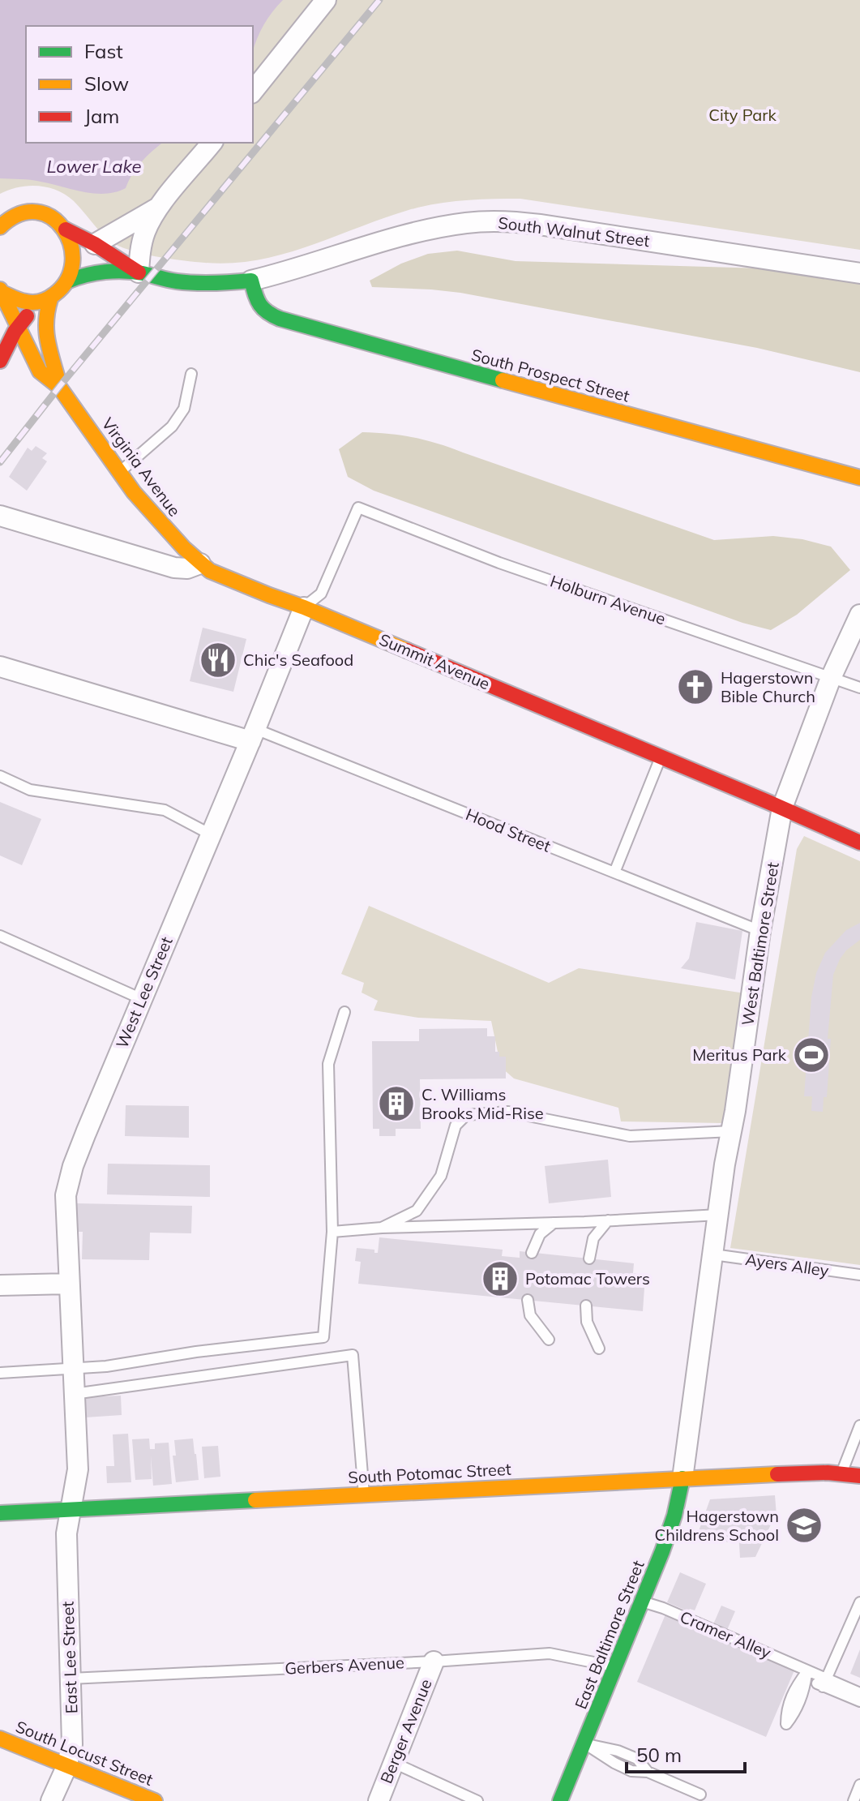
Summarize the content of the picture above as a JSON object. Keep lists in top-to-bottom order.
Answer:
{
  "streets": {
    "main road": [
      "South Walnut Street",
      "South Prospect Street",
      "Virginia Avenue",
      "Summit Avenue",
      "South Potomac Street",
      "East Baltimore Street",
      "South Locust Street"
    ],
    "street": [
      "Hood Street",
      "West Baltimore Street",
      "West Lee Street",
      "East Lee Street",
      "Berger Avenue"
    ],
    "lane": [
      "Holburn Avenue",
      "Ayers Alley",
      "Cramer Alley",
      "Gerbers Avenue"
    ]
  },
  "crossings": [
    ["South Walnut Street", "South Prospect Street"],
    ["Virginia Avenue", "Summit Avenue"],
    ["Holburn Avenue", "West Baltimore Street"],
    ["Holburn Avenue", "West Lee Street"],
    ["Summit Avenue", "West Baltimore Street"],
    ["Summit Avenue", "West Lee Street"],
    ["Hood Street", "West Baltimore Street"],
    ["Hood Street", "West Lee Street"],
    ["West Baltimore Street", "Ayers Alley"],
    ["West Baltimore Street", "South Potomac Street"],
    ["West Baltimore Street", "East Baltimore Street"],
    ["West Lee Street", "South Potomac Street"],
    ["West Lee Street", "East Lee Street"],
    ["South Potomac Street", "East Baltimore Street"],
    ["South Potomac Street", "East Lee Street"],
    ["East Baltimore Street", "Cramer Alley"],
    ["East Baltimore Street", "Gerbers Avenue"],
    ["East Lee Street", "Gerbers Avenue"],
    ["East Lee Street", "South Locust Street"],
    ["Gerbers Avenue", "Berger Avenue"]
  ],
  "water": ["Lower Lake"],
  "parks": ["City Park"],
  "places": {
    "restaurant": ["Chic's Seafood"],
    "church": ["Hagerstown Bible Church"],
    "sports": ["Meritus Park"],
    "building": ["C. Williams Brooks Mid‐Rise", "Potomac Towers"],
    "school or university": ["Hagerstown Childrens School"]
  },
  "legend": ["Fast", "Slow", "Jam"],
  "scale_bar": "50 m"
}
